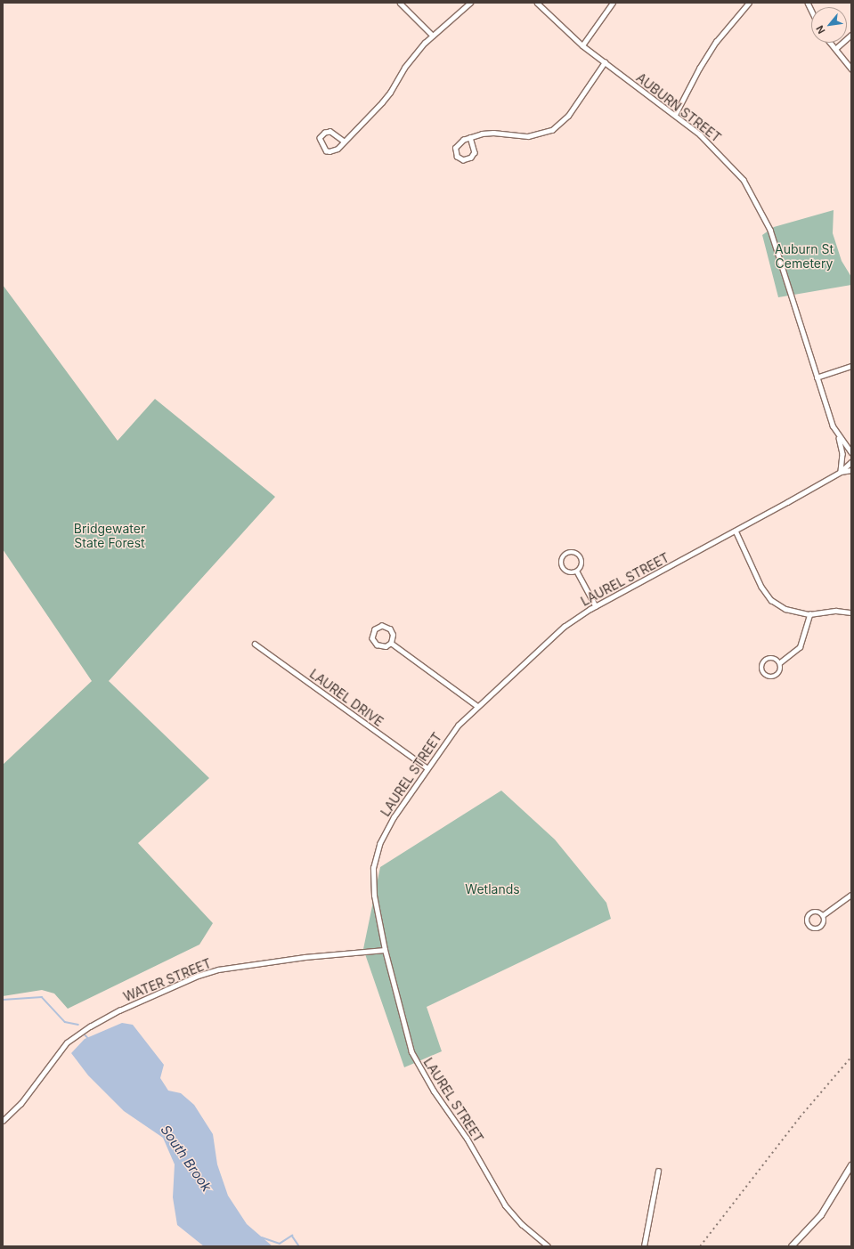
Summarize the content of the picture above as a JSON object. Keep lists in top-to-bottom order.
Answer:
{
  "streets": {
    "street": [
      "AUBURN STREET",
      "LAUREL STREET",
      "LAUREL DRIVE",
      "WATER STREET"
    ]
  },
  "crossings": [
    ["LAUREL STREET", "LAUREL DRIVE"],
    ["LAUREL STREET", "WATER STREET"]
  ],
  "water": ["South Brook"],
  "parks": ["Auburn St Cemetery", "Bridgewater State Forest", "Wetlands"],
  "north": "bottom left"
}
